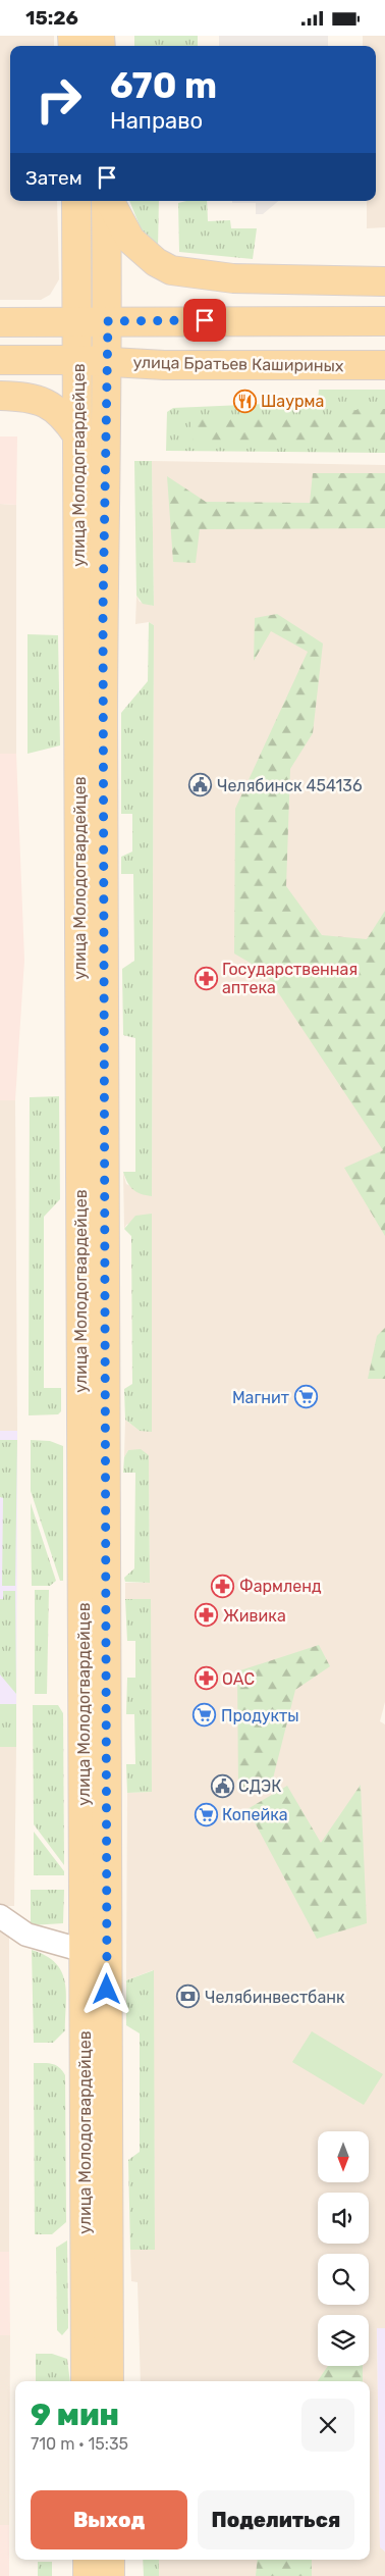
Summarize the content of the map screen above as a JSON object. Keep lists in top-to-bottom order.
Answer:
{
  "streets": {
    "main road": ["улица Братьев Кашириных", "улица Молодогвардейцев"]
  },
  "crossings": [
    ["улица Братьев Кашириных", "улица Молодогвардейцев"]
  ],
  "places": {
    "restaurant": ["Шаурма"],
    "public building": ["Челябинск 454136", "СДЭК"],
    "pharmacy": [
      "Государственная аптека",
      "Фармленд",
      "Живика",
      "ОАС"
    ],
    "supermarket": ["Магнит", "Продукты", "Копейка"],
    "bank": ["Челябинвестбанк"]
  },
  "north": "bottom",
  "page": {
    "status": "15:26",
    "turn": ["670 m", "Направо"],
    "then": "Затем",
    "heading": ["9 мин", "710 m · 15:35"],
    "buttons": ["Выход", "Поделиться"]
  }
}
